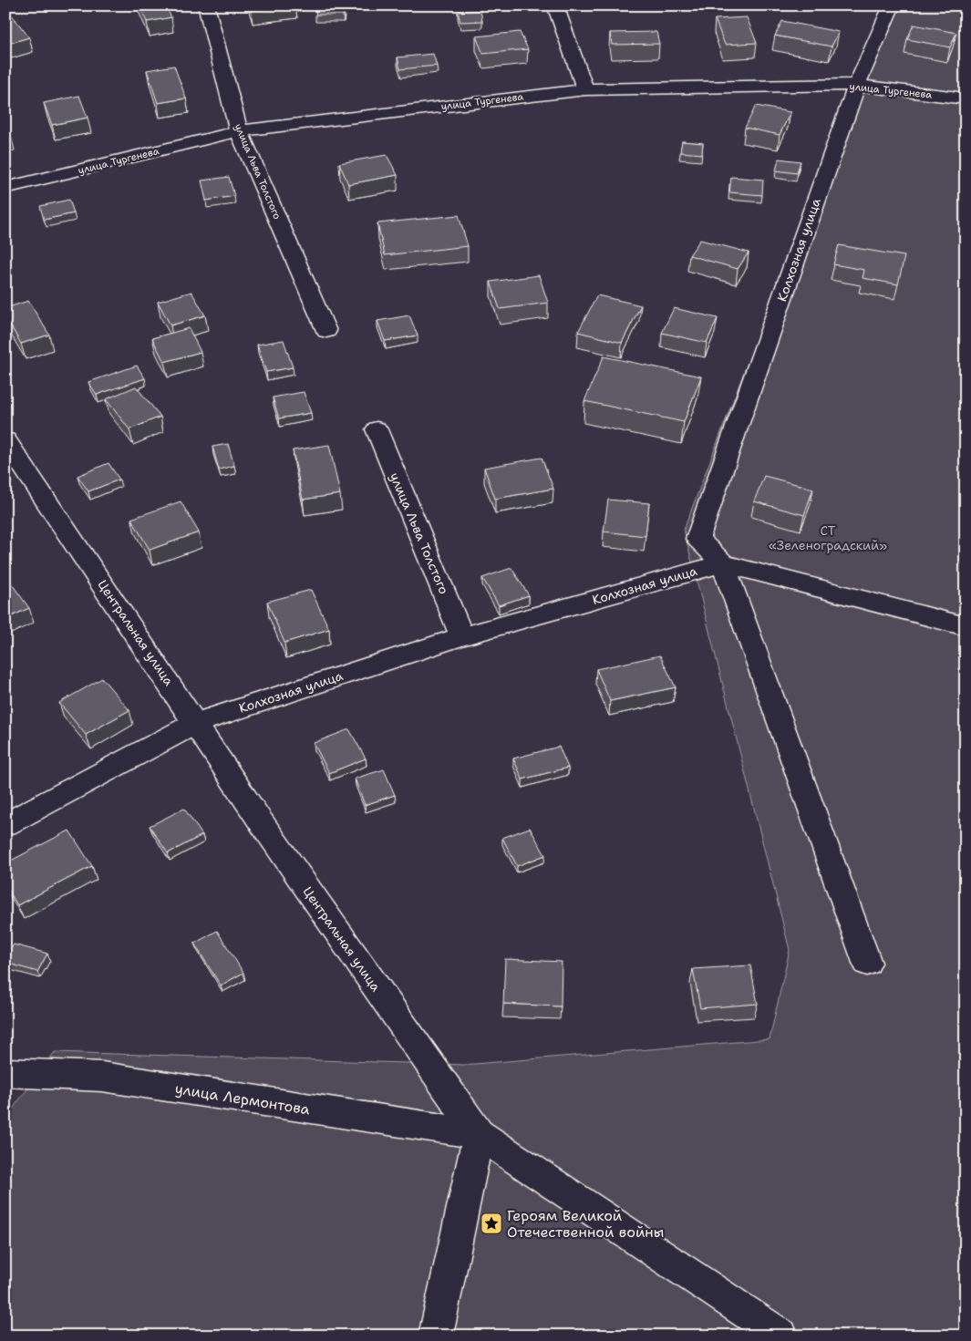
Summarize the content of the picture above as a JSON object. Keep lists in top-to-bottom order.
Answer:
{
  "streets": {
    "street": [
      "улица Тургенева",
      "улица Льва Толстого",
      "Колхозная улица",
      "Центральная улица",
      "улица Лермонтова"
    ]
  },
  "crossings": [
    ["улица Тургенева", "улица Льва Толстого"],
    ["улица Тургенева", "Колхозная улица"],
    ["улица Льва Толстого", "Колхозная улица"],
    ["Колхозная улица", "Центральная улица"],
    ["Центральная улица", "улица Лермонтова"]
  ],
  "parks": ["СТ «Зеленоградский»"],
  "places": {
    "place": ["Героям Великой Отечественной войны"]
  }
}
